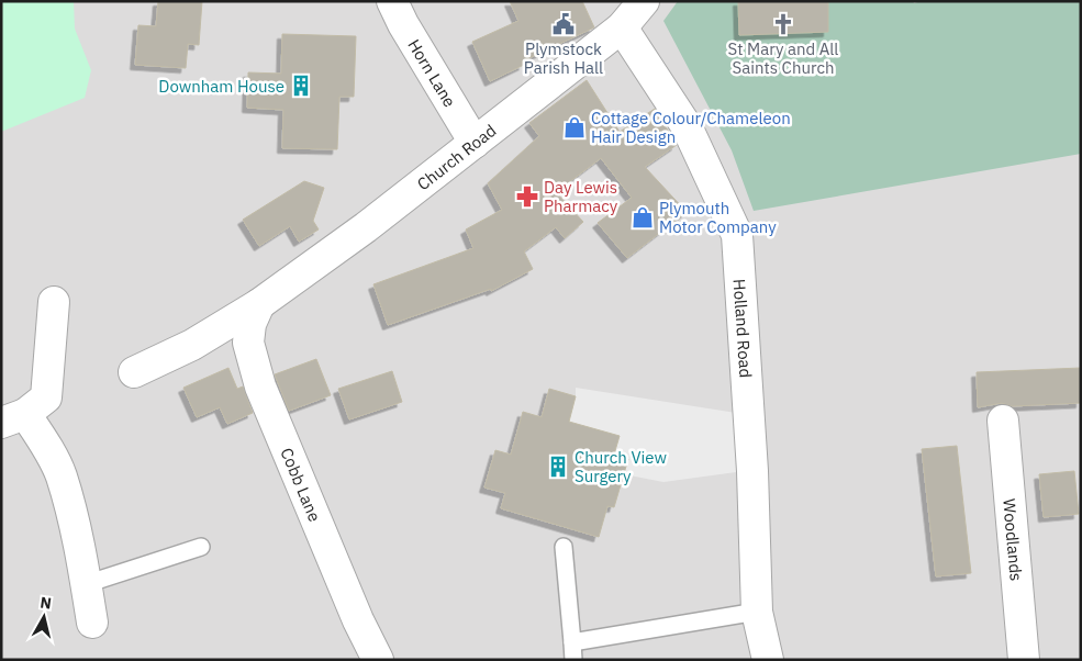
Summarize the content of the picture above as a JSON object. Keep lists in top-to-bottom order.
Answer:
{
  "streets": {
    "street": [
      "Horn Lane",
      "Church Road",
      "Holland Road",
      "Cobb Lane",
      "Woodlands"
    ]
  },
  "crossings": [
    ["Horn Lane", "Church Road"],
    ["Church Road", "Holland Road"],
    ["Church Road", "Cobb Lane"]
  ],
  "places": {
    "public building": ["Plymstock Parish Hall"],
    "church": ["St Mary and All Saints Church"],
    "building": ["Downham House", "Church View Surgery"],
    "shop": ["Cottage Colour/Chameleon Hair Design", "Plymouth Motor Company"],
    "pharmacy": ["Day Lewis Pharmacy"]
  },
  "north": "top"
}
